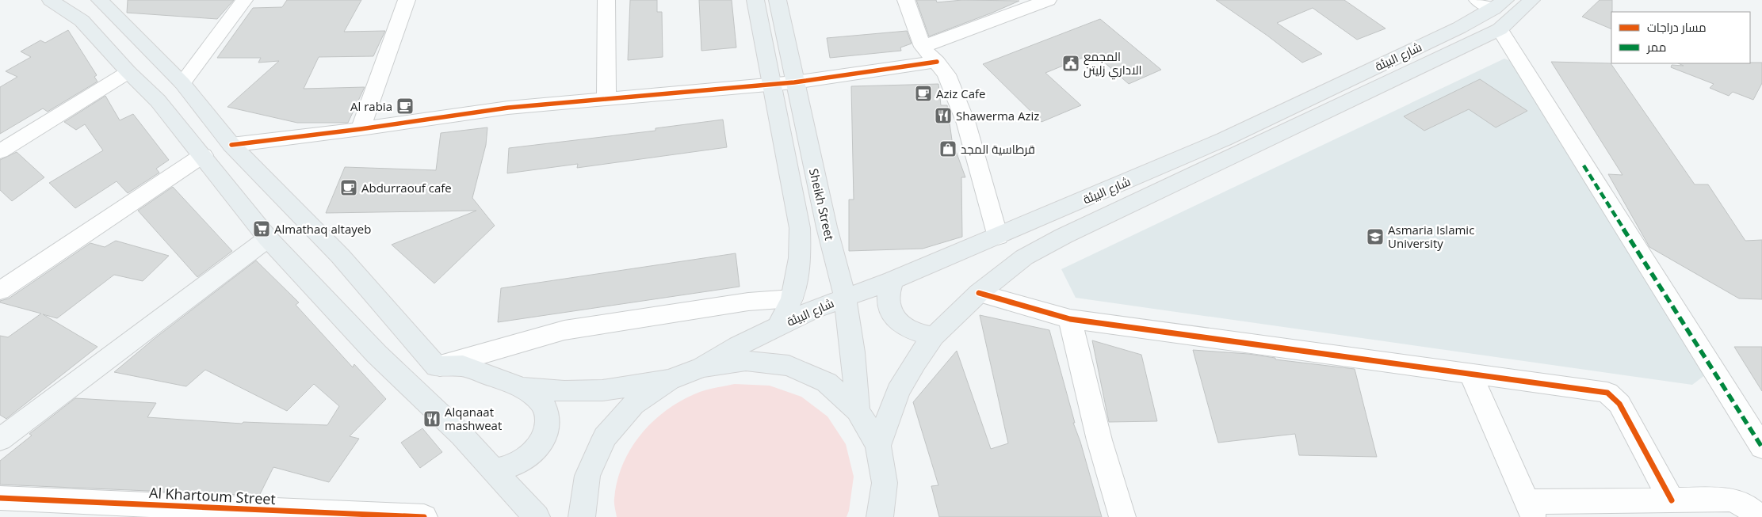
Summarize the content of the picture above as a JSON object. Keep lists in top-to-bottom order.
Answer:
{
  "streets": {
    "main road": ["شارع البيئة", "Sheikh Street"],
    "street": ["Al Khartoum Street"]
  },
  "crossings": [
    ["شارع البيئة", "Sheikh Street"]
  ],
  "places": {
    "public building": ["المجمع الاداري زليتن"],
    "cafe": ["Aziz Cafe", "Al rabia", "Abdurraouf cafe"],
    "restaurant": ["Shawerma Aziz", "Alqanaat mashweat"],
    "shop": ["قرطاسية المجد"],
    "supermarket": ["Almathaq altayeb"],
    "school or university": ["Asmaria Islamic University"]
  },
  "legend": ["مسار دراجات", "ممر"]
}
